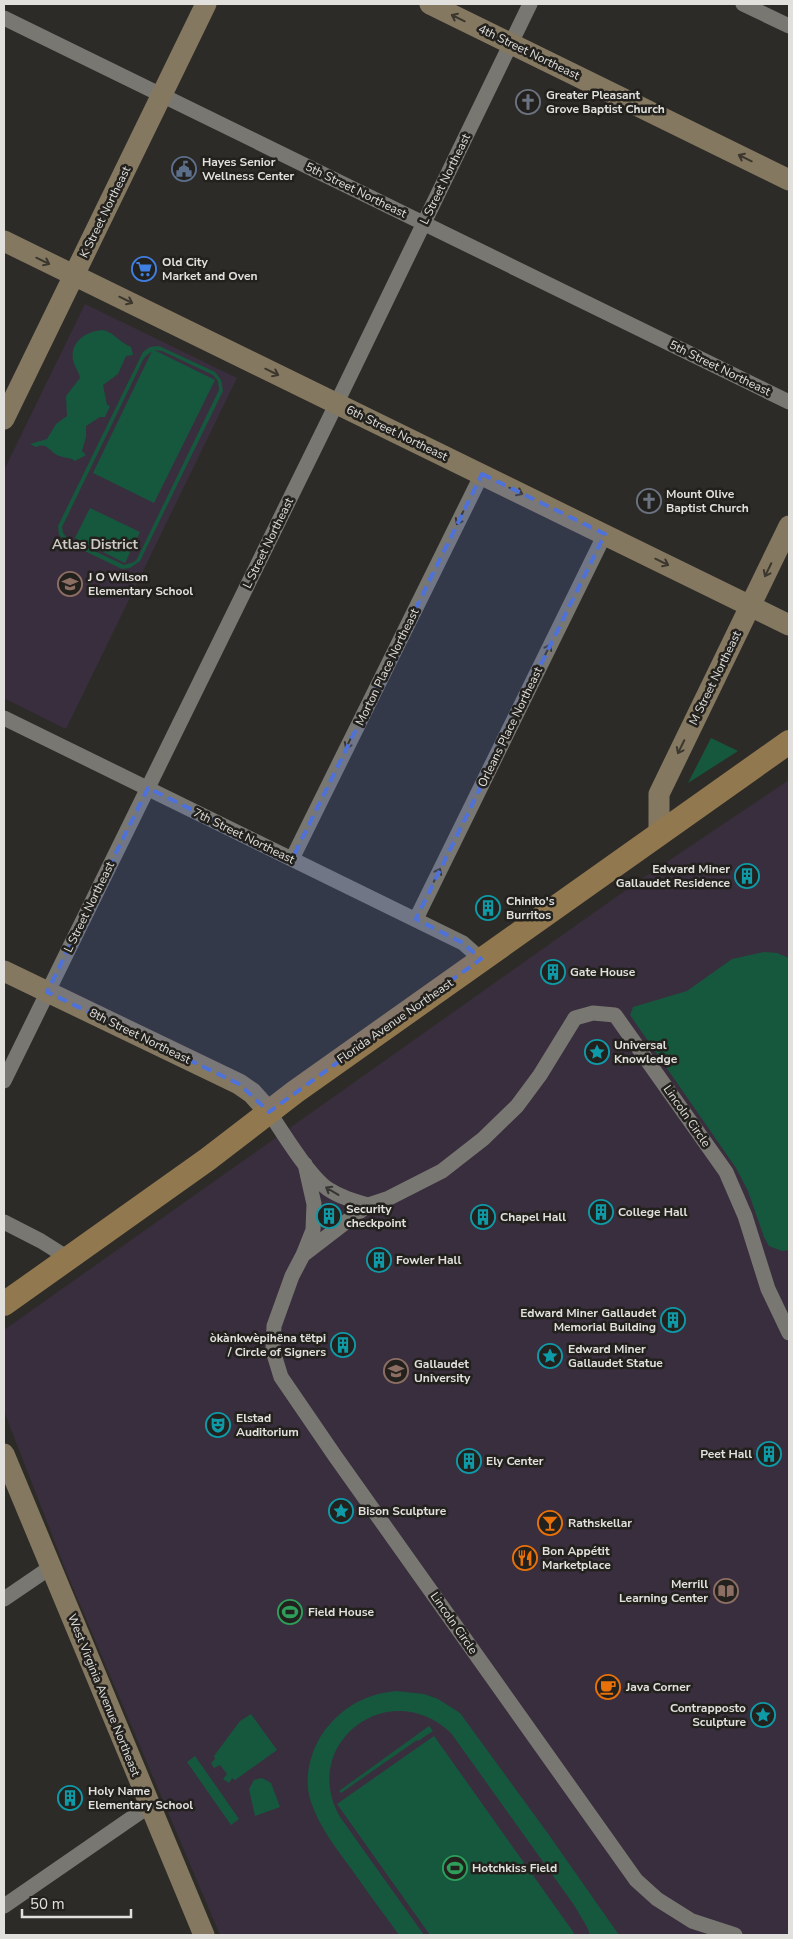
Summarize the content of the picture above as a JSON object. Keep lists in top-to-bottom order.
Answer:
{
  "streets": {
    "main road": ["Florida Avenue Northeast"],
    "street": [
      "4th Street Northeast",
      "L Street Northeast",
      "5th Street Northeast",
      "K Street Northeast",
      "6th Street Northeast",
      "Morton Place Northeast",
      "M Street Northeast",
      "Orleans Place Northeast",
      "7th Street Northeast",
      "8th Street Northeast",
      "Lincoln Circle",
      "West Virginia Avenue Northeast"
    ]
  },
  "crossings": [
    ["4th Street Northeast", "L Street Northeast"],
    ["L Street Northeast", "5th Street Northeast"],
    ["L Street Northeast", "6th Street Northeast"],
    ["L Street Northeast", "7th Street Northeast"],
    ["L Street Northeast", "8th Street Northeast"],
    ["5th Street Northeast", "K Street Northeast"],
    ["K Street Northeast", "6th Street Northeast"],
    ["6th Street Northeast", "Morton Place Northeast"],
    ["6th Street Northeast", "M Street Northeast"],
    ["6th Street Northeast", "Orleans Place Northeast"],
    ["Morton Place Northeast", "7th Street Northeast"],
    ["M Street Northeast", "Florida Avenue Northeast"],
    ["Orleans Place Northeast", "7th Street Northeast"],
    ["7th Street Northeast", "Florida Avenue Northeast"],
    ["Florida Avenue Northeast", "8th Street Northeast"],
    ["Florida Avenue Northeast", "Lincoln Circle"],
    ["8th Street Northeast", "Lincoln Circle"]
  ],
  "one_way": [
    "4th Street Northeast",
    "6th Street Northeast",
    "Morton Place Northeast",
    "M Street Northeast",
    "Orleans Place Northeast"
  ],
  "districts": ["Atlas District"],
  "places": {
    "church": ["Greater Pleasant Grove Baptist Church", "Mount Olive Baptist Church"],
    "public building": ["Hayes Senior Wellness Center"],
    "supermarket": ["Old City Market and Oven"],
    "school or university": ["J O Wilson Elementary School", "Gallaudet University"],
    "building": [
      "Edward Miner Gallaudet Residence",
      "Chinito's Burritos",
      "Gate House",
      "College Hall",
      "Security checkpoint",
      "Chapel Hall",
      "Fowler Hall",
      "Edward Miner Gallaudet Memorial Building",
      "òkànkwèpihëna tëtpi / Circle of Signers",
      "Peet Hall",
      "Ely Center",
      "Holy Name Elementary School"
    ],
    "place": [
      "Universal Knowledge",
      "Edward Miner Gallaudet Statue",
      "Bison Sculpture",
      "Contrapposto Sculpture"
    ],
    "theatre": ["Elstad Auditorium"],
    "bar": ["Rathskellar"],
    "restaurant": ["Bon Appétit Marketplace"],
    "library": ["Merrill Learning Center"],
    "sports": ["Field House", "Hotchkiss Field"],
    "cafe": ["Java Corner"]
  },
  "scale_bar": "50 m"
}
